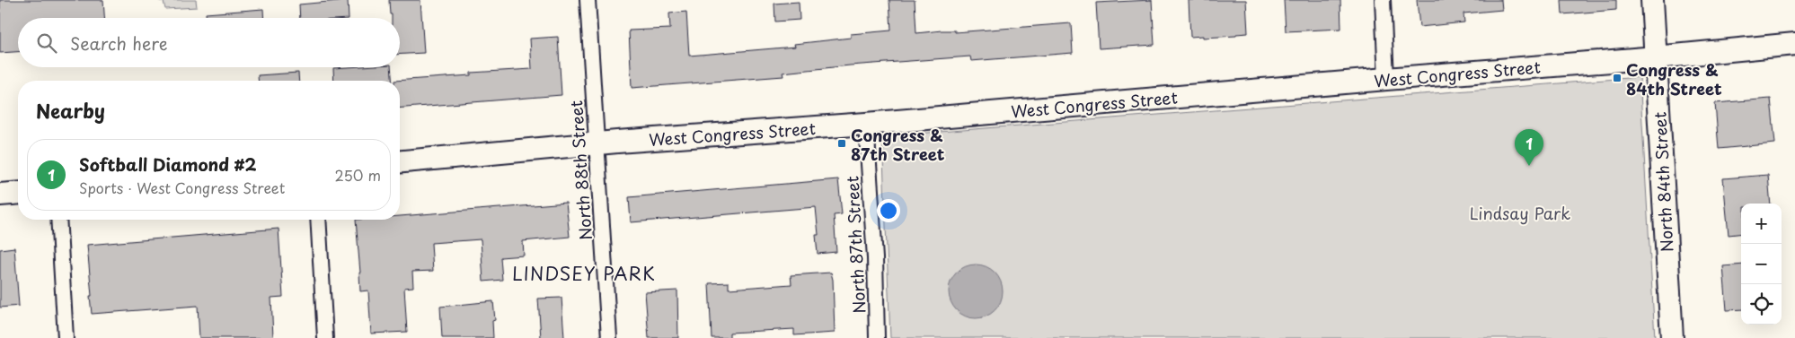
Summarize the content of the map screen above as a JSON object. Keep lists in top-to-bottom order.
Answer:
{
  "streets": {
    "street": [
      "West Congress Street",
      "North 88th Street",
      "North 84th Street",
      "North 87th Street"
    ]
  },
  "crossings": [
    ["West Congress Street", "North 88th Street"],
    ["West Congress Street", "North 84th Street"],
    ["West Congress Street", "North 87th Street"]
  ],
  "districts": ["LINDSEY PARK"],
  "parks": ["Lindsay Park"],
  "places": {
    "transit": ["Congress & 84th Street", "Congress & 87th Street"]
  },
  "page": {
    "search": "Search here",
    "heading": "Nearby",
    "pins": "1",
    "list": [
      {
        "mark": "1",
        "name": "Softball Diamond #2",
        "note": "Sports · West Congress Street",
        "value": "250 m"
      }
    ],
    "map_buttons": ["+", "−"]
  }
}
